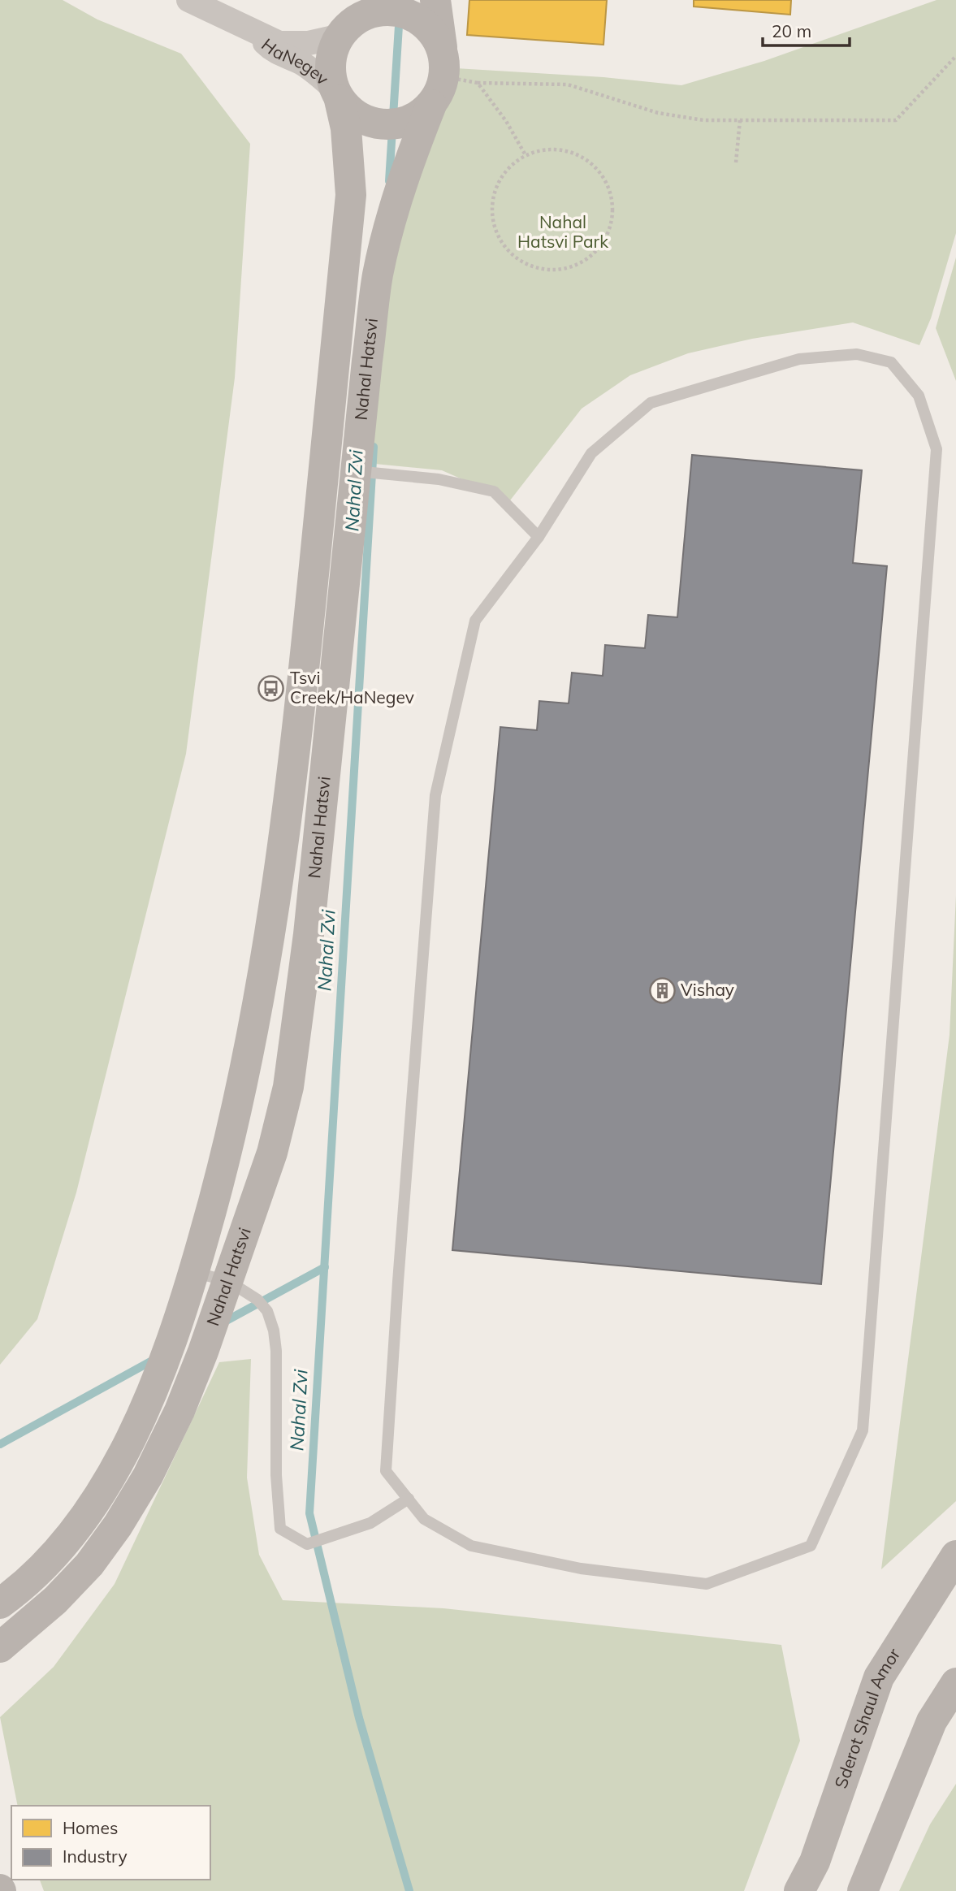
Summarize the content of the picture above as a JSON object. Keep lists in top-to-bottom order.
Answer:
{
  "streets": {
    "street": ["HaNegev", "Nahal Hatsvi", "Sderot Shaul Amor"]
  },
  "crossings": [
    ["HaNegev", "Nahal Hatsvi"]
  ],
  "water": ["Nahal Zvi"],
  "parks": ["Nahal Hatsvi Park"],
  "places": {
    "bus stop": ["Tsvi Creek/HaNegev"],
    "building": ["Vishay"]
  },
  "legend": ["Homes", "Industry"],
  "scale_bar": "20 m"
}
